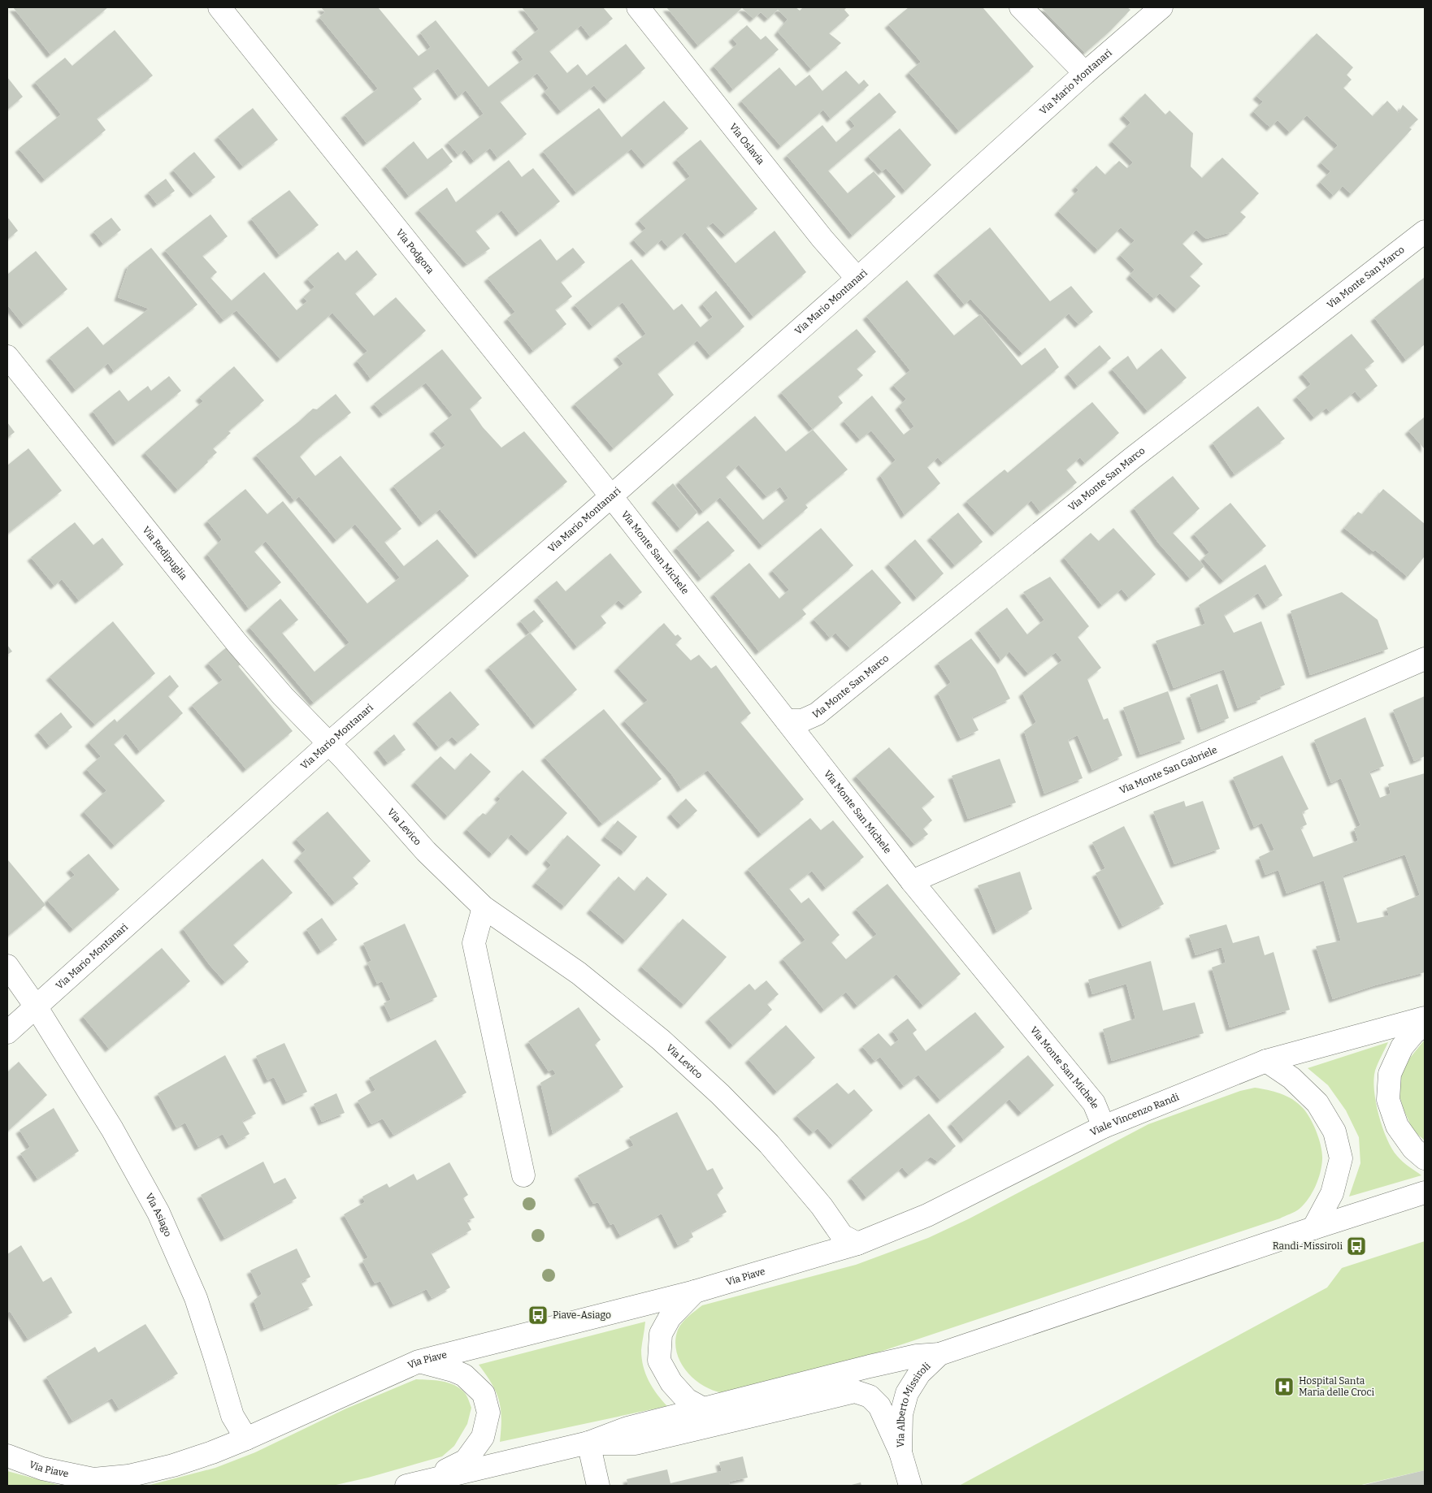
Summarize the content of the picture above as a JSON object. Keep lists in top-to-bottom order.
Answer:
{
  "streets": {
    "street": [
      "Via Mario Montanari",
      "Via Oslavia",
      "Via Podgora",
      "Via Monte San Marco",
      "Via Redipuglia",
      "Via Monte San Michele",
      "Via Monte San Gabriele",
      "Via Levico",
      "Viale Vincenzo Randi",
      "Via Asiago",
      "Via Piave",
      "Via Alberto Missiroli"
    ]
  },
  "crossings": [
    ["Via Mario Montanari", "Via Oslavia"],
    ["Via Mario Montanari", "Via Podgora"],
    ["Via Mario Montanari", "Via Redipuglia"],
    ["Via Mario Montanari", "Via Monte San Michele"],
    ["Via Mario Montanari", "Via Levico"],
    ["Via Mario Montanari", "Via Asiago"],
    ["Via Podgora", "Via Monte San Michele"],
    ["Via Monte San Marco", "Via Monte San Michele"],
    ["Via Redipuglia", "Via Levico"],
    ["Via Monte San Michele", "Via Monte San Gabriele"],
    ["Via Monte San Michele", "Viale Vincenzo Randi"],
    ["Via Levico", "Viale Vincenzo Randi"],
    ["Via Levico", "Via Piave"],
    ["Viale Vincenzo Randi", "Via Piave"],
    ["Via Asiago", "Via Piave"]
  ],
  "places": {
    "bus stop": ["Randi-Missiroli", "Piave-Asiago"],
    "hospital": ["Hospital Santa Maria delle Croci"]
  }
}
